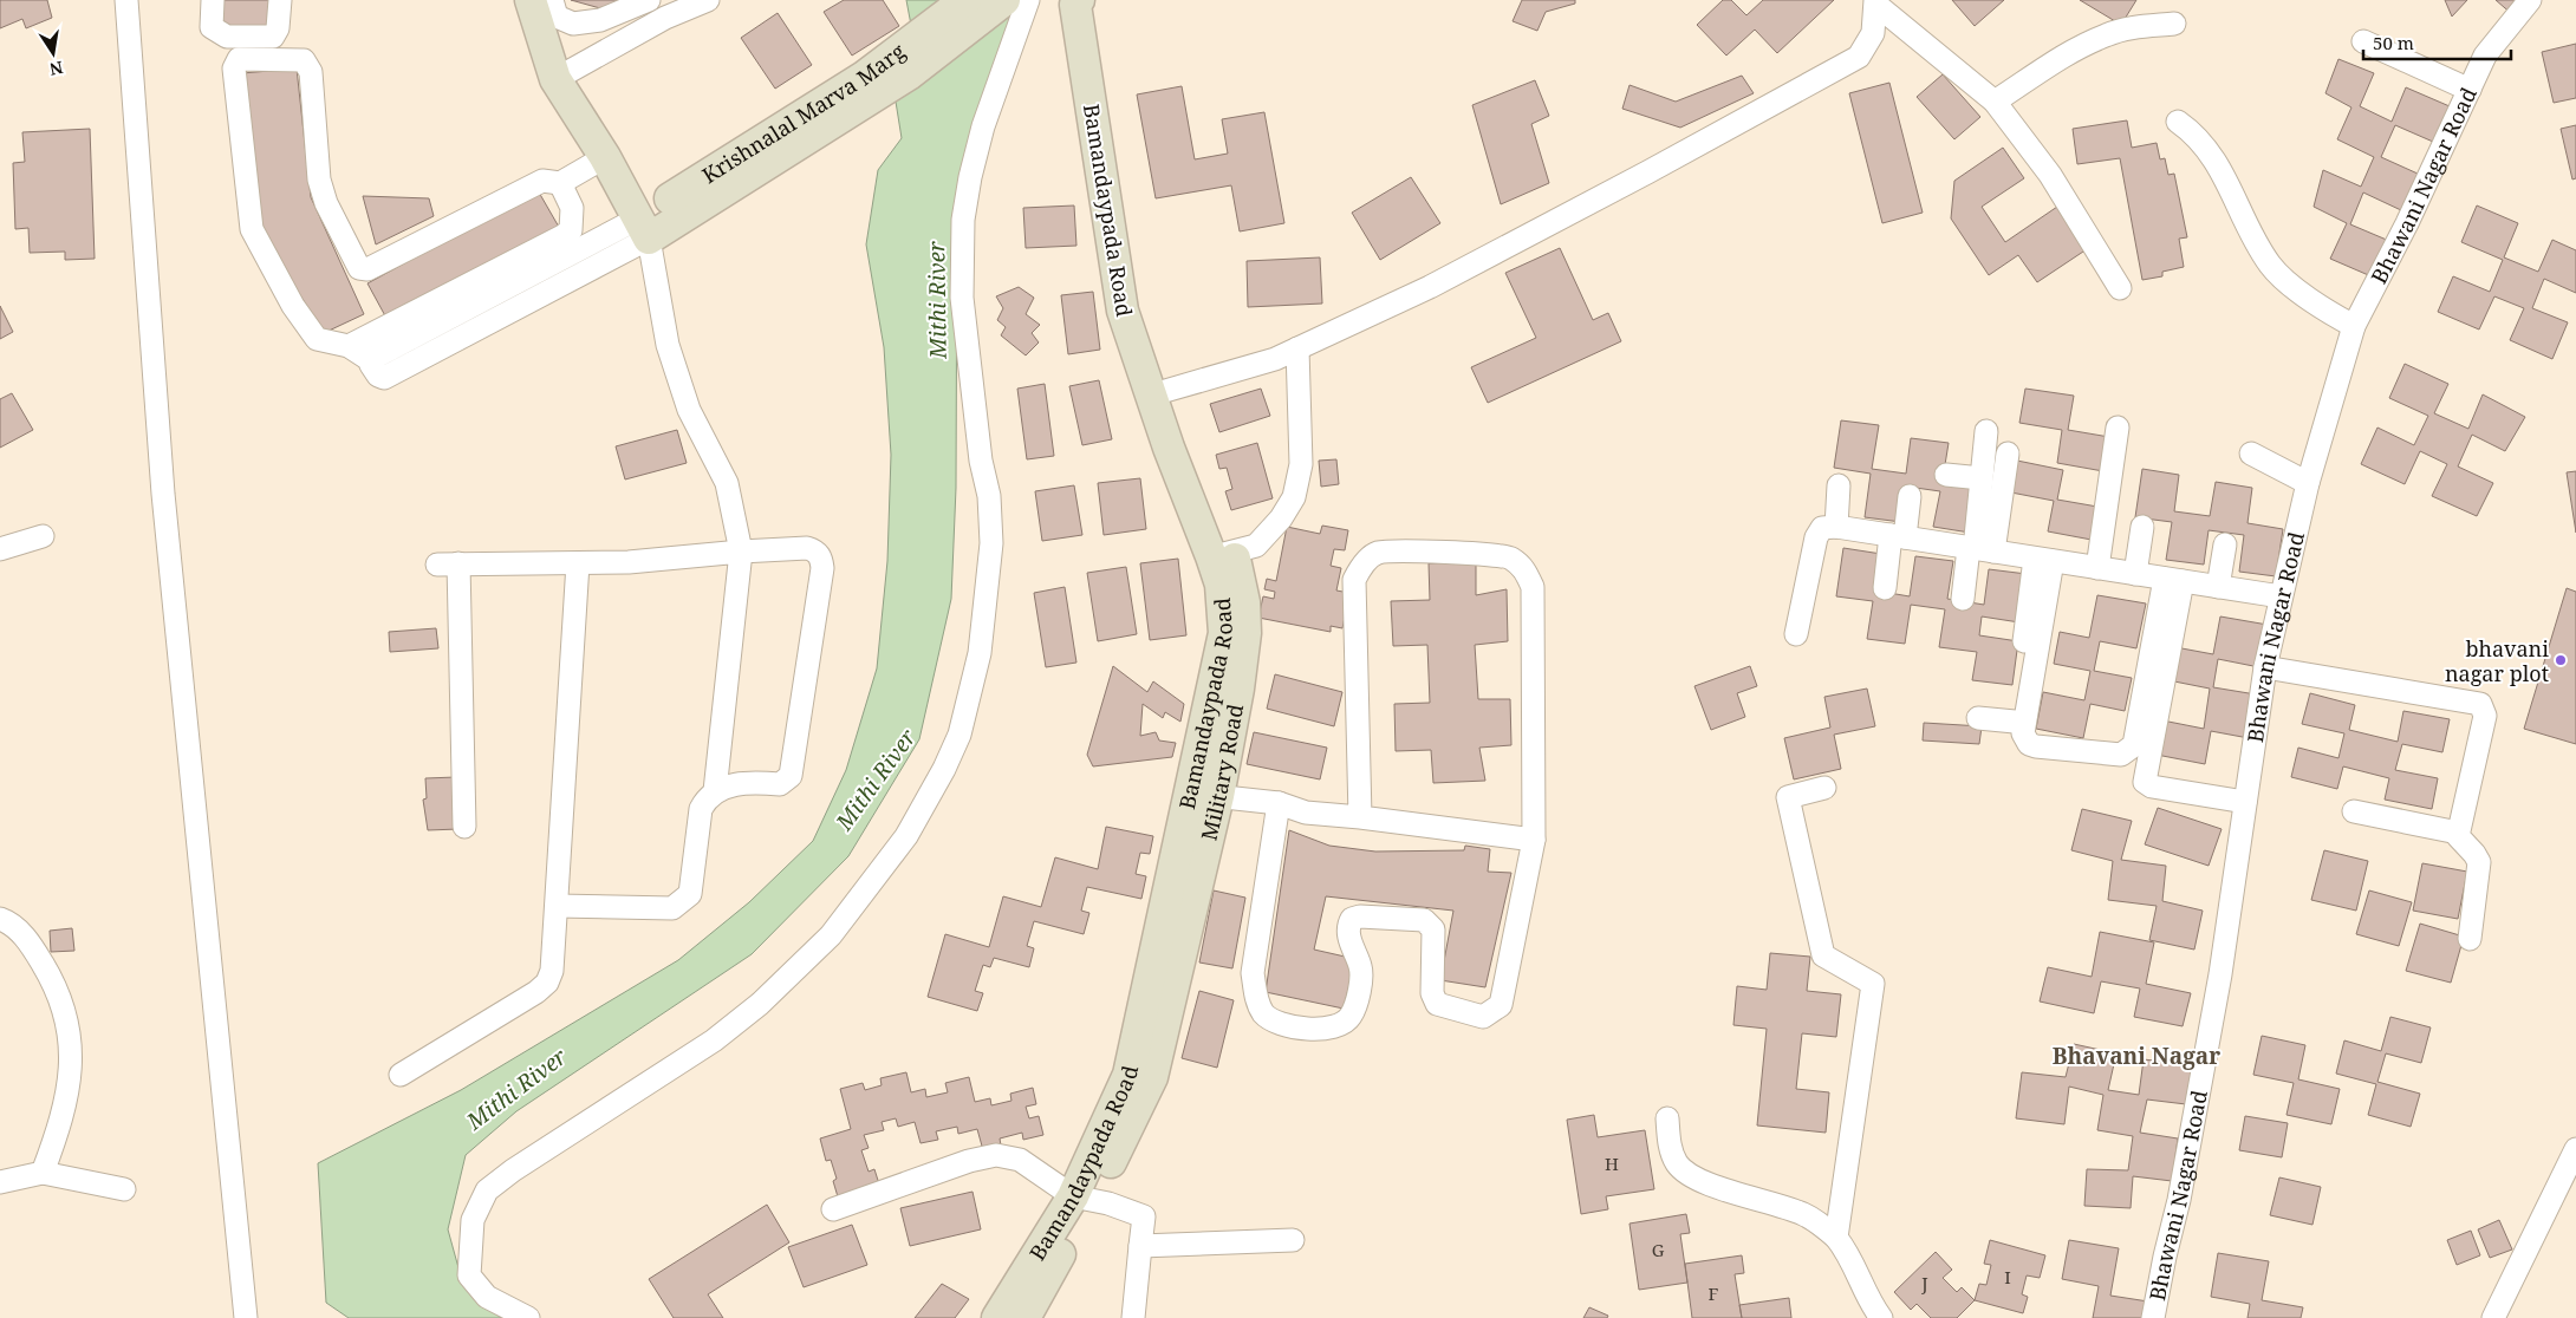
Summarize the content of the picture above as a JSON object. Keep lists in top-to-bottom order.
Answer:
{
  "streets": {
    "street": [
      "Krishnalal Marva Marg",
      "Bhawani Nagar Road",
      "Bamandaypada Road",
      "Military Road"
    ]
  },
  "crossings": [
    ["Bamandaypada Road", "Military Road"]
  ],
  "districts": ["Bhavani Nagar"],
  "water": ["Mithi River"],
  "places": ["bhavani nagar plot"],
  "house_numbers": [
    "H",
    "G",
    "I",
    "J",
    "F"
  ],
  "scale_bar": "50 m",
  "north": "bottom"
}
